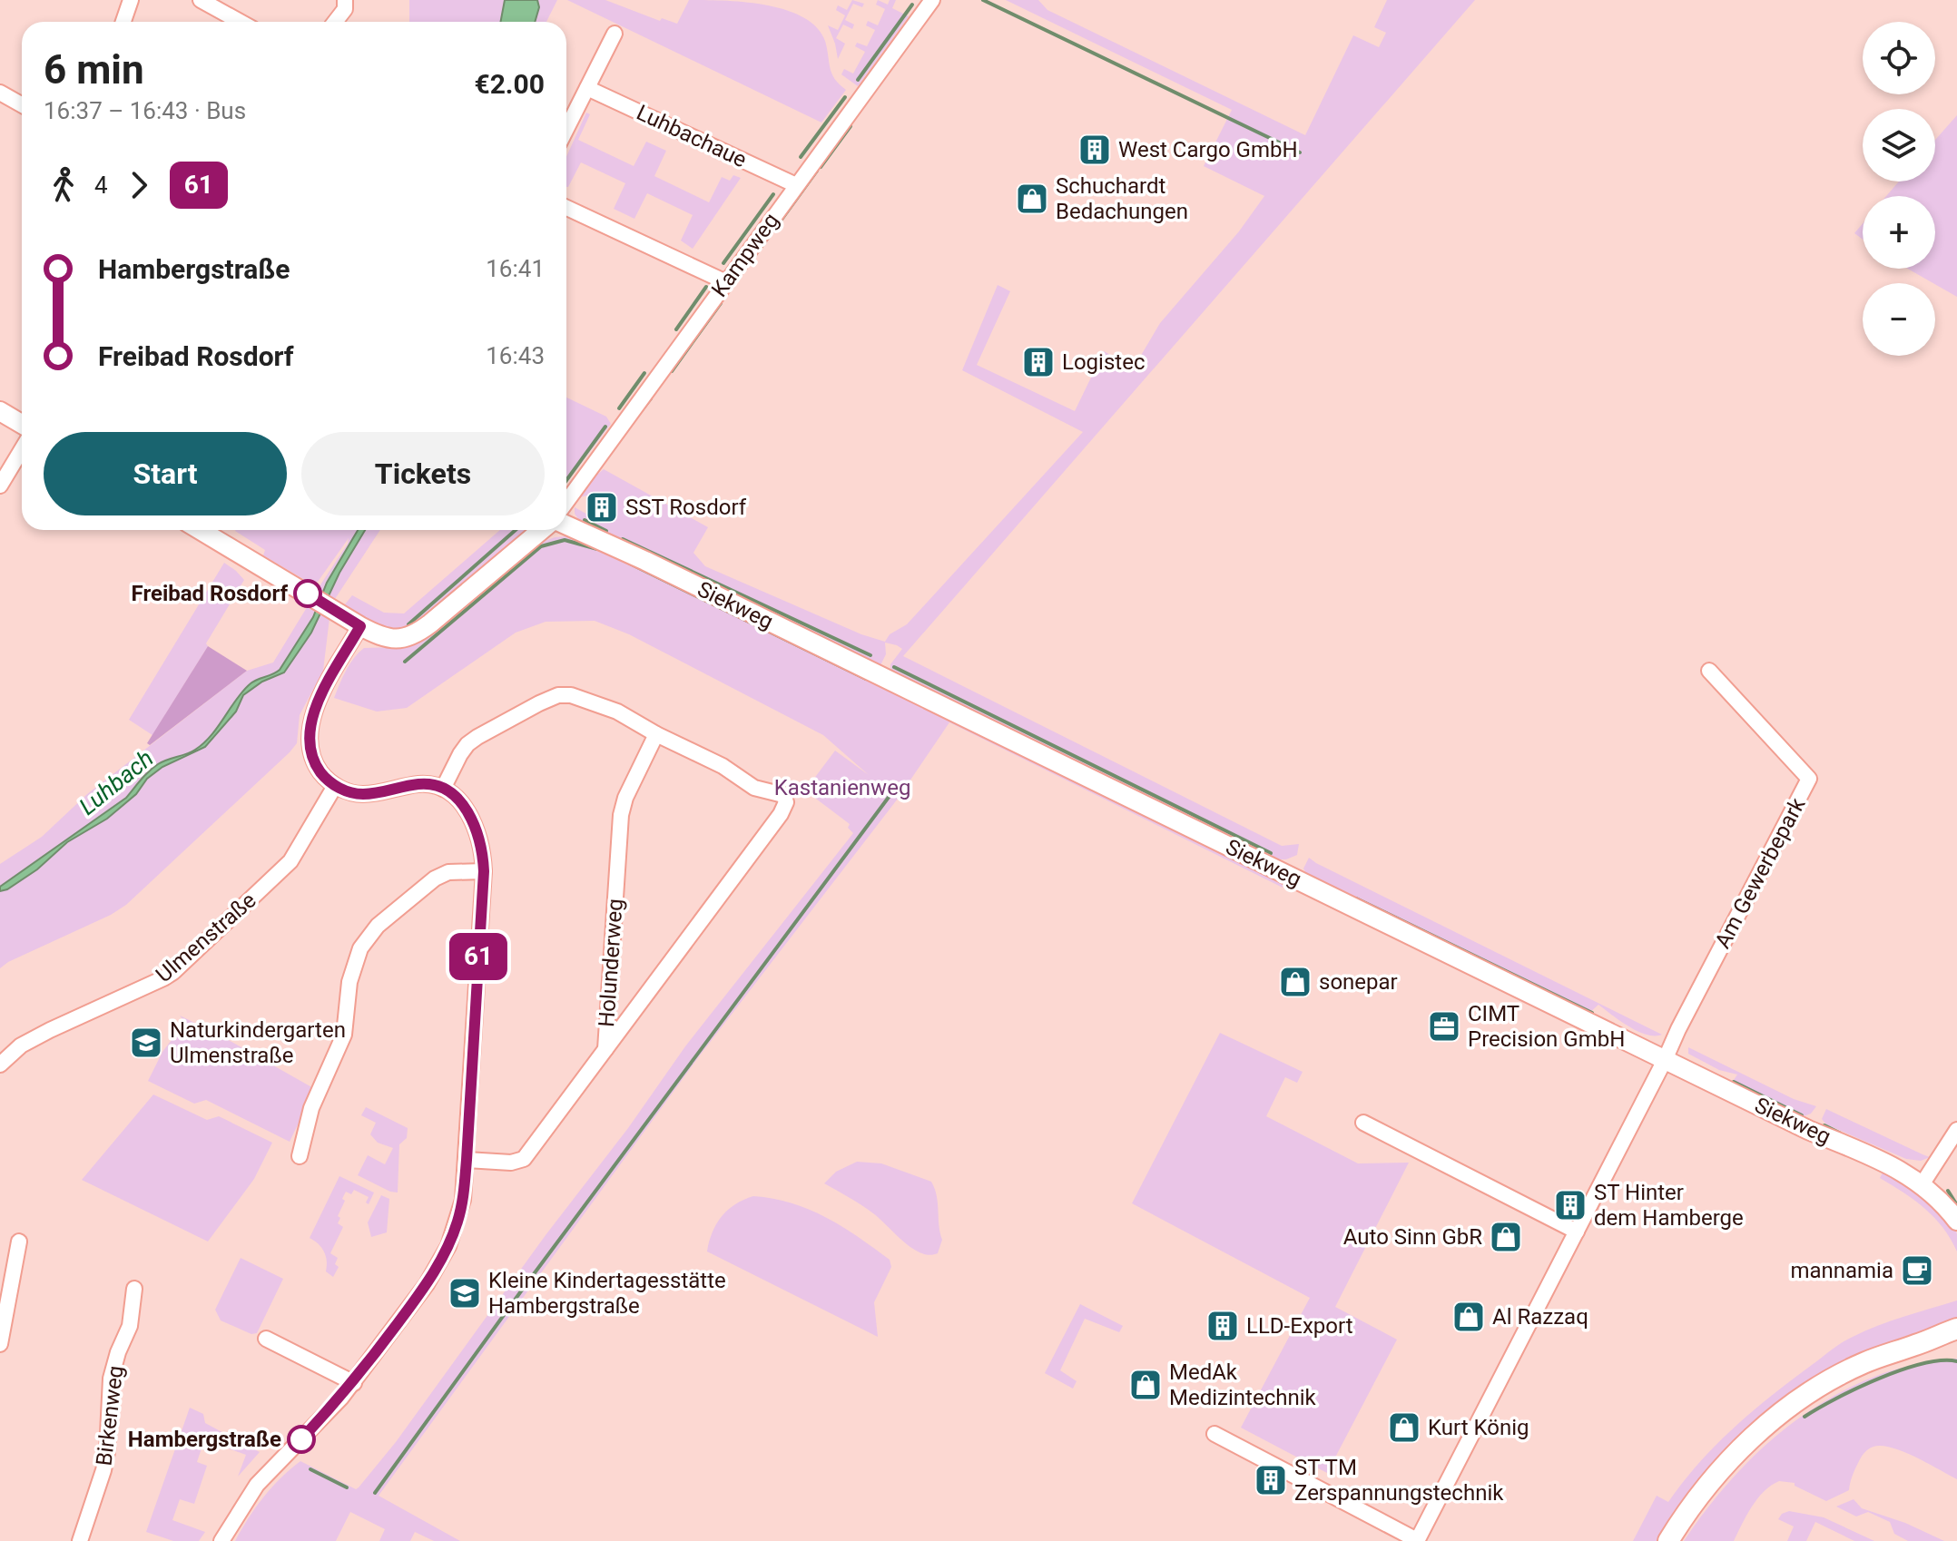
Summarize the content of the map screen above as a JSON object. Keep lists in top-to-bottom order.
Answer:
{
  "streets": {
    "street": [
      "Luhbachaue",
      "Kampweg",
      "Siekweg",
      "Am Gewerbepark",
      "Ulmenstraße",
      "Holunderweg",
      "Birkenweg"
    ]
  },
  "crossings": [
    ["Luhbachaue", "Kampweg"],
    ["Siekweg", "Am Gewerbepark"]
  ],
  "water": ["Luhbach"],
  "parks": ["Kastanienweg"],
  "places": {
    "building": [
      "West Cargo GmbH",
      "Logistec",
      "SST Rosdorf",
      "ST Hinter dem Hamberge",
      "LLD-Export",
      "ST TM Zerspannungstechnik"
    ],
    "shop": [
      "Schuchardt Bedachungen",
      "sonepar",
      "Auto Sinn GbR",
      "Al Razzaq",
      "MedAk Medizintechnik",
      "Kurt König"
    ],
    "other": ["Freibad Rosdorf", "Hambergstraße"],
    "office": ["CIMT Precision GmbH"],
    "school or university": ["Naturkindergarten Ulmenstraße", "Kleine Kindertagesstätte Hambergstraße"],
    "cafe": ["mannamia"]
  },
  "lines": ["bus line 61"],
  "page": {
    "on_map": "61",
    "map_buttons": ["+", "−"],
    "heading": ["6 min", "16:37 – 16:43 · Bus", "€2.00"],
    "legs": ["4", "61"],
    "list": [
      {
        "name": "Hambergstraße",
        "value": "16:41"
      },
      {
        "name": "Freibad Rosdorf",
        "value": "16:43"
      }
    ],
    "buttons": ["Start", "Tickets"]
  }
}
